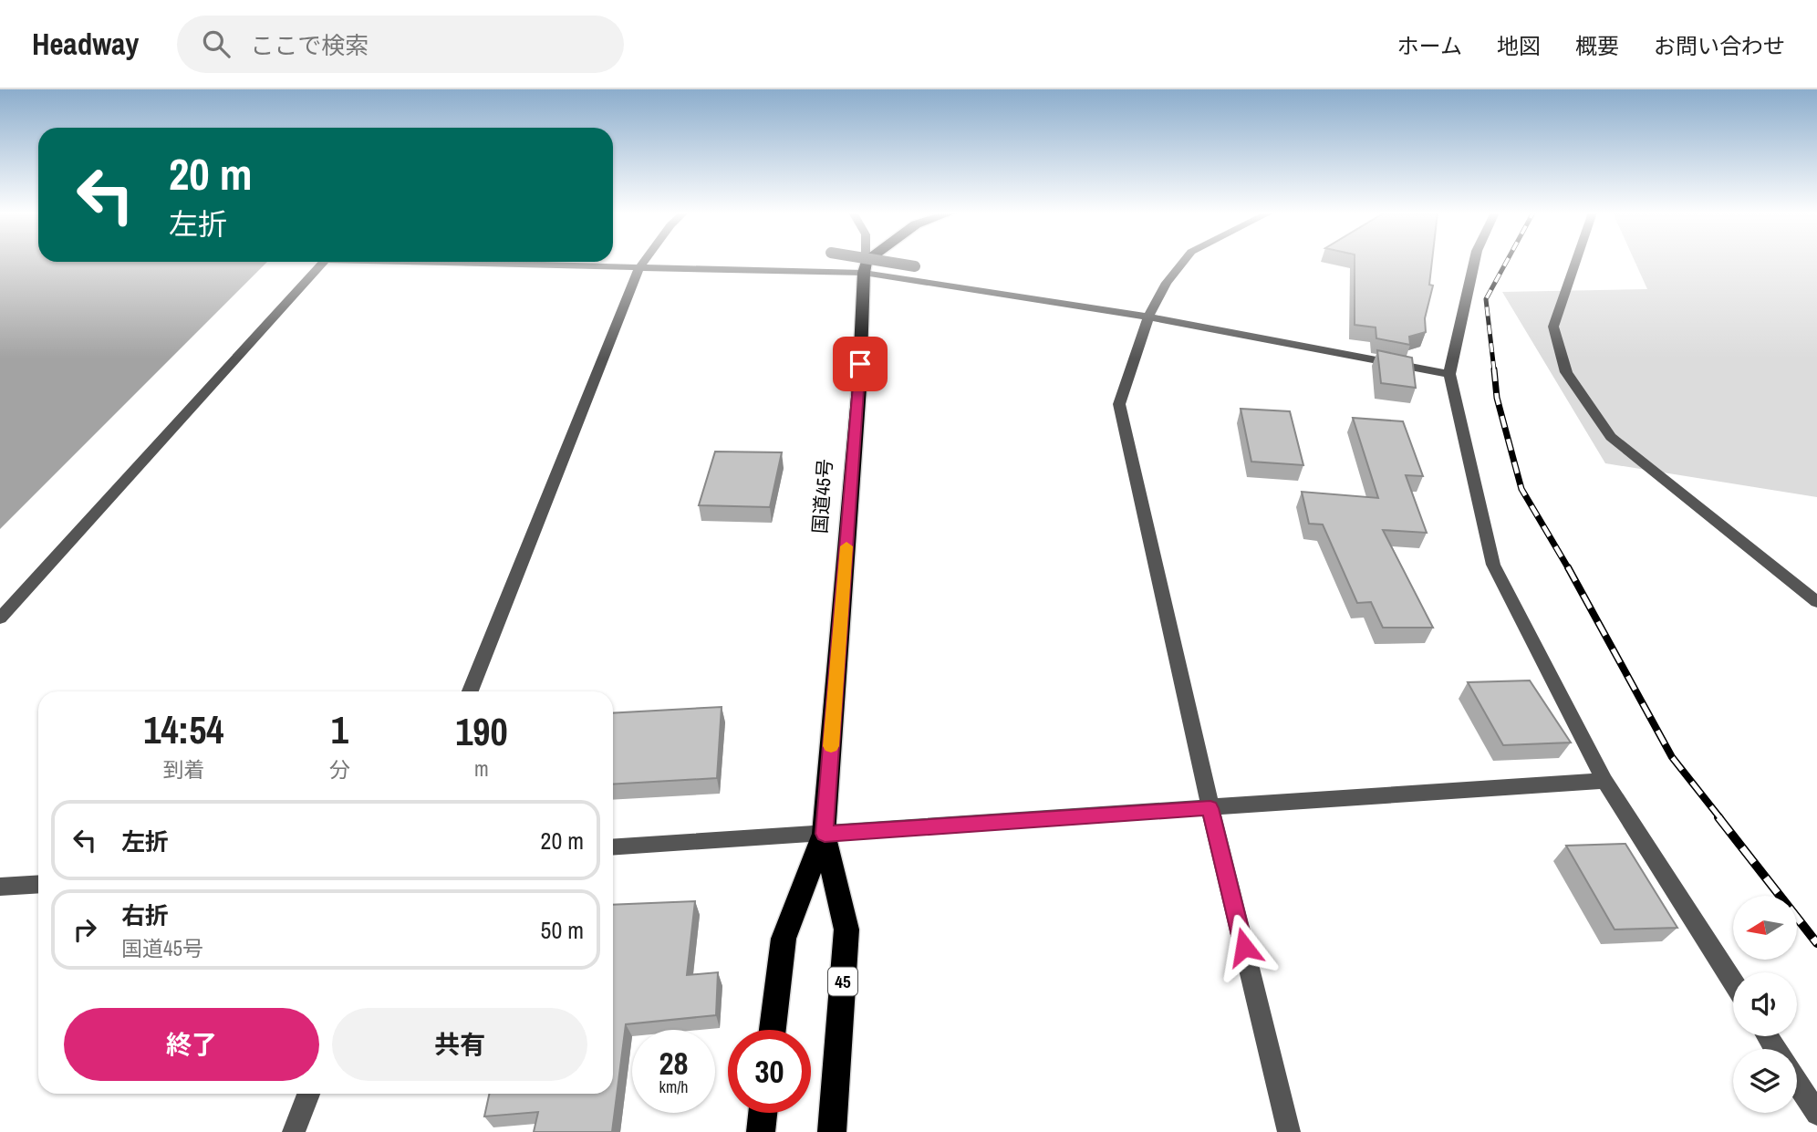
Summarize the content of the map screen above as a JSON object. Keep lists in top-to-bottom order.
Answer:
{
  "streets": {
    "highway": ["国道45号", "45"]
  },
  "north": "left",
  "page": {
    "header": "Headway",
    "search": "ここで検索",
    "nav": [
      "ホーム",
      "地図",
      "概要",
      "お問い合わせ"
    ],
    "turn": ["20 m", "左折"],
    "eta": [
      "14:54",
      "到着",
      "1",
      "分",
      "190",
      "m"
    ],
    "list": [
      {
        "name": "左折",
        "value": "20 m"
      },
      {
        "name": "右折",
        "note": "国道45号",
        "value": "50 m"
      }
    ],
    "buttons": ["終了", "共有"],
    "speed": "28 km/h",
    "limit": "30"
  }
}
